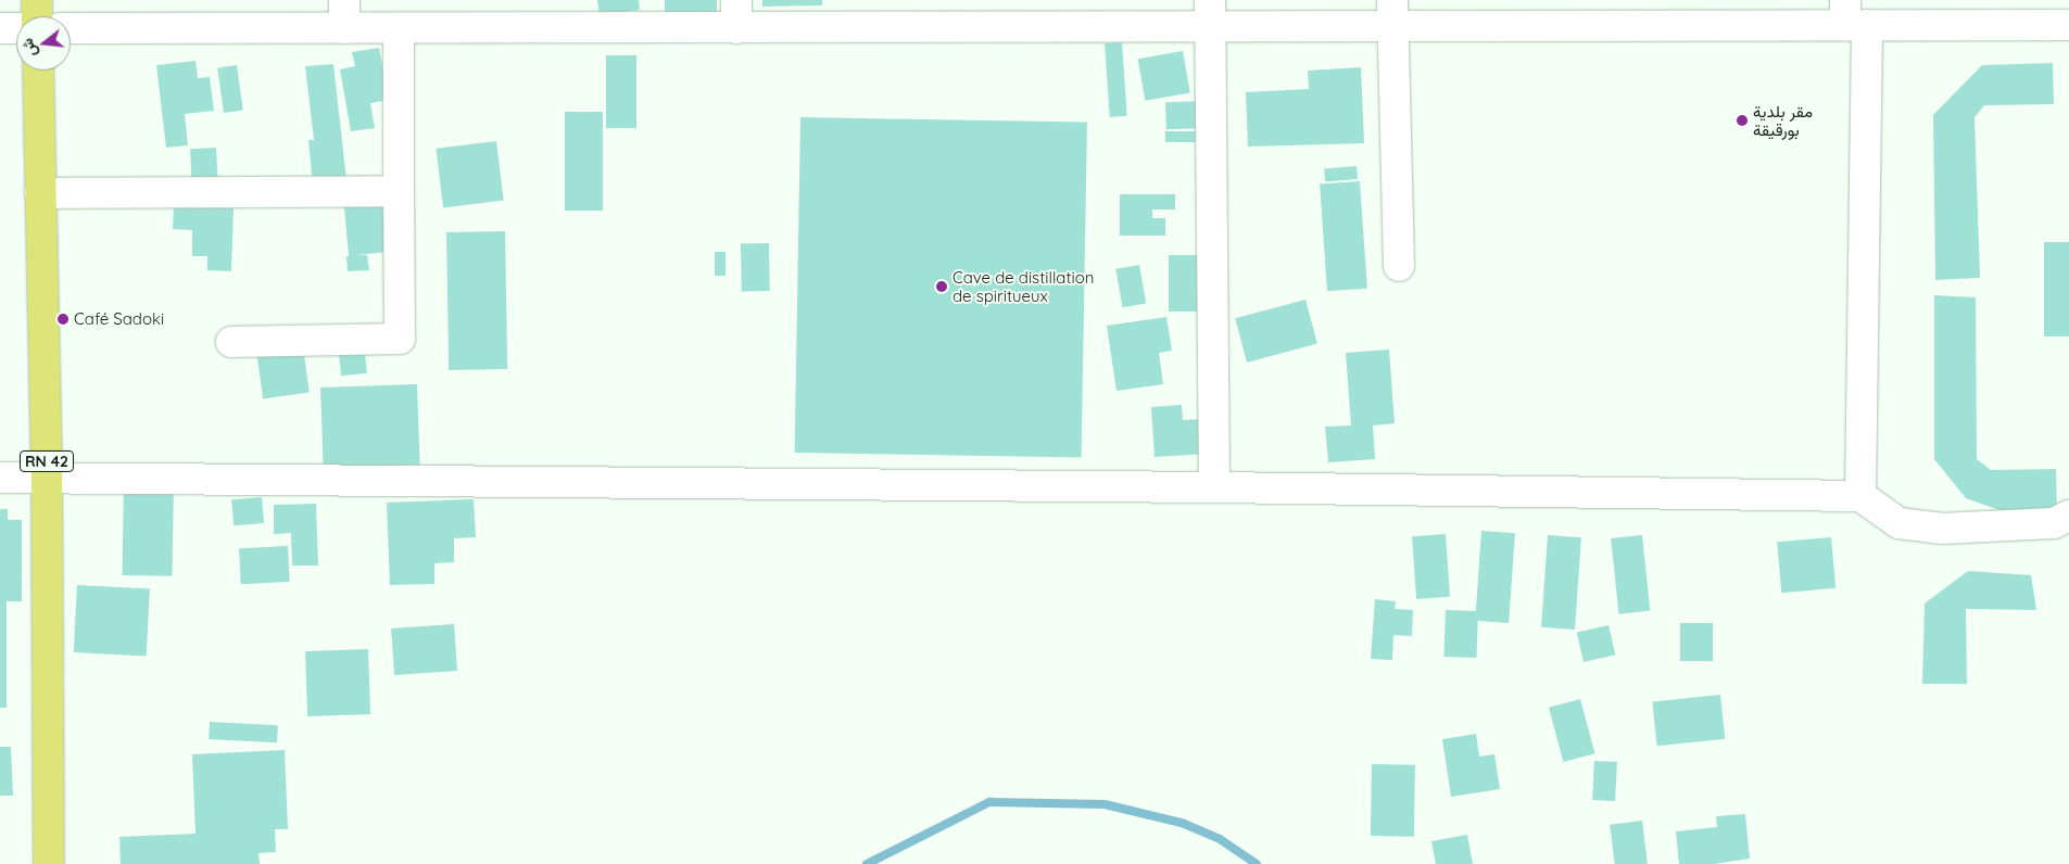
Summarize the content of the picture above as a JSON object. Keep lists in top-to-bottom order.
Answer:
{
  "streets": {
    "main road": ["RN 42"]
  },
  "places": ["مقر بلدية بورقيقة", "Cave de distillation de spiritueux", "Café Sadoki"],
  "north": "left"
}
